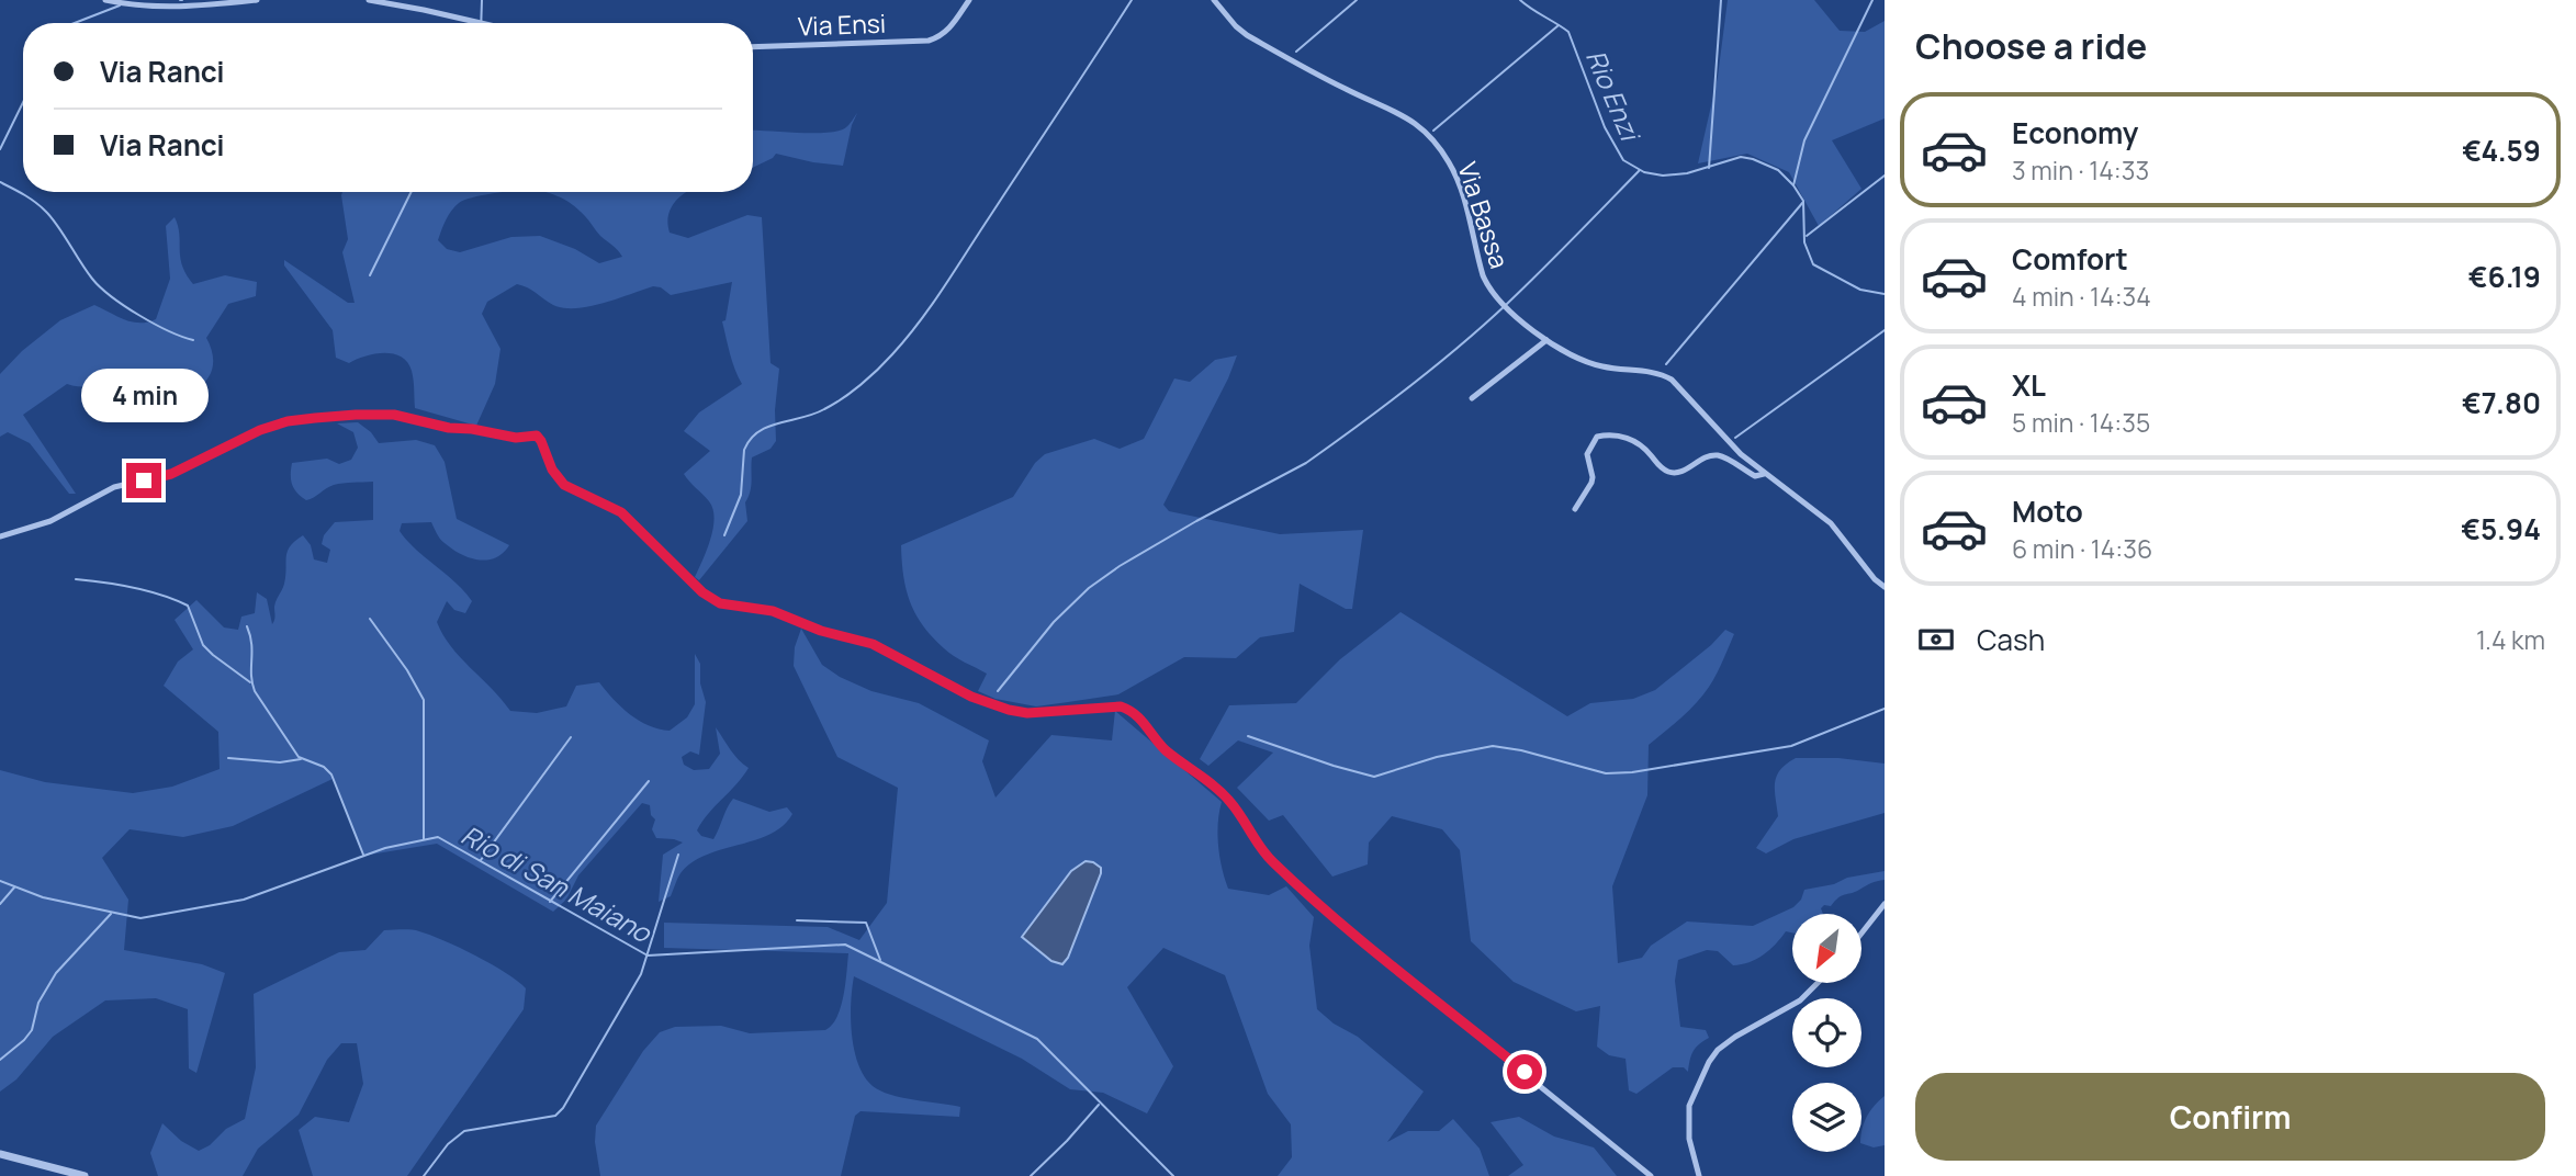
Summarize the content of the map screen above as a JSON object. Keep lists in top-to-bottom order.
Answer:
{
  "streets": {
    "street": ["Via Ensi", "Via Bassa"]
  },
  "water": ["Rio Enzi", "Rio di San Maiano"],
  "north": "bottom left",
  "page": {
    "heading": "Choose a ride",
    "banner": ["Via Ranci", "Via Ranci"],
    "list": [
      {
        "name": "Economy",
        "note": "3 min · 14:33",
        "value": "€4.59"
      },
      {
        "name": "Comfort",
        "note": "4 min · 14:34",
        "value": "€6.19"
      },
      {
        "name": "XL",
        "note": "5 min · 14:35",
        "value": "€7.80"
      },
      {
        "name": "Moto",
        "note": "6 min · 14:36",
        "value": "€5.94"
      }
    ],
    "bubble": "4 min",
    "pay": ["Cash", "1.4 km"],
    "buttons": "Confirm"
  }
}
